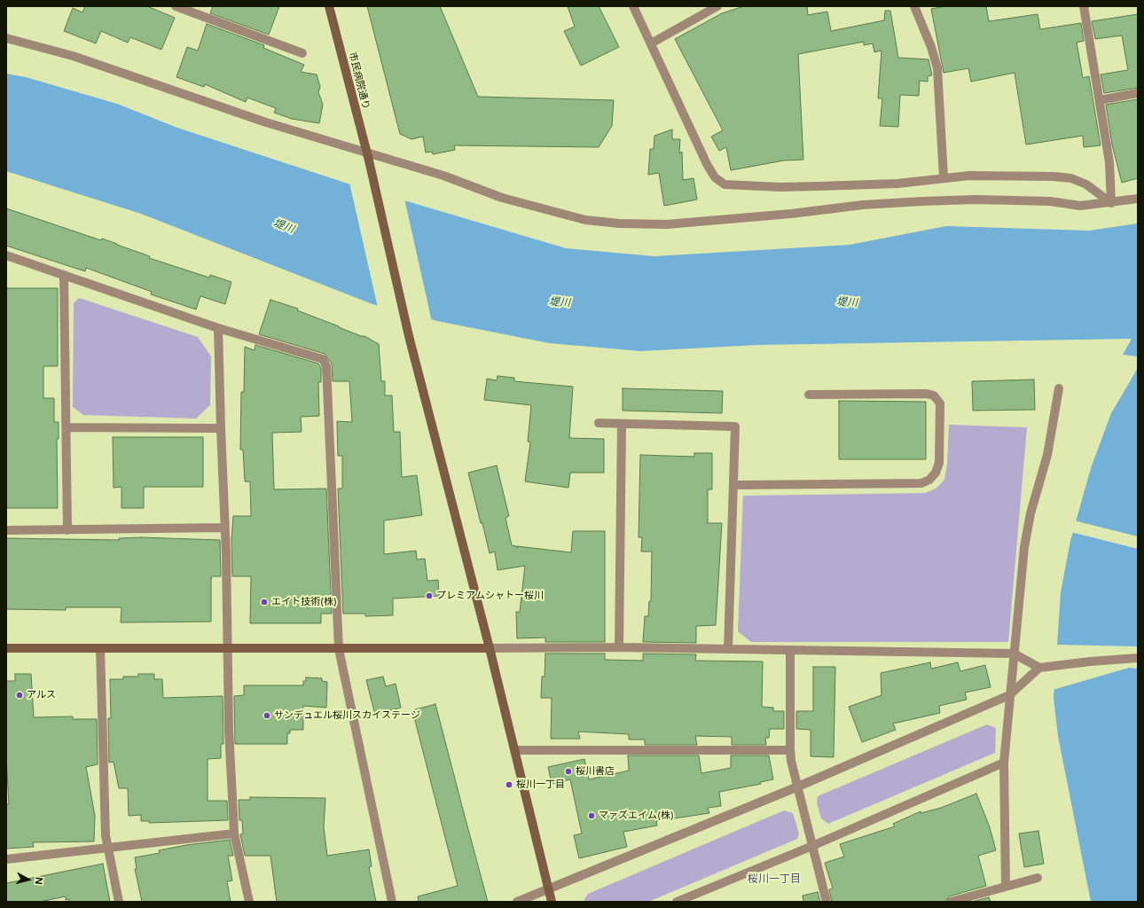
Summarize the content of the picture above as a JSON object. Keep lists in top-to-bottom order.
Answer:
{
  "streets": {
    "street": ["市民病院通り"]
  },
  "districts": ["桜川一丁目"],
  "water": ["堤川"],
  "places": [
    "プレミアムシャトー桜川",
    "エイト技術(株)",
    "アルス",
    "サンデュエル桜川スカイステージ",
    "桜川書店",
    "桜川一丁目",
    "マァズエイム(株)"
  ],
  "north": "right"
}
